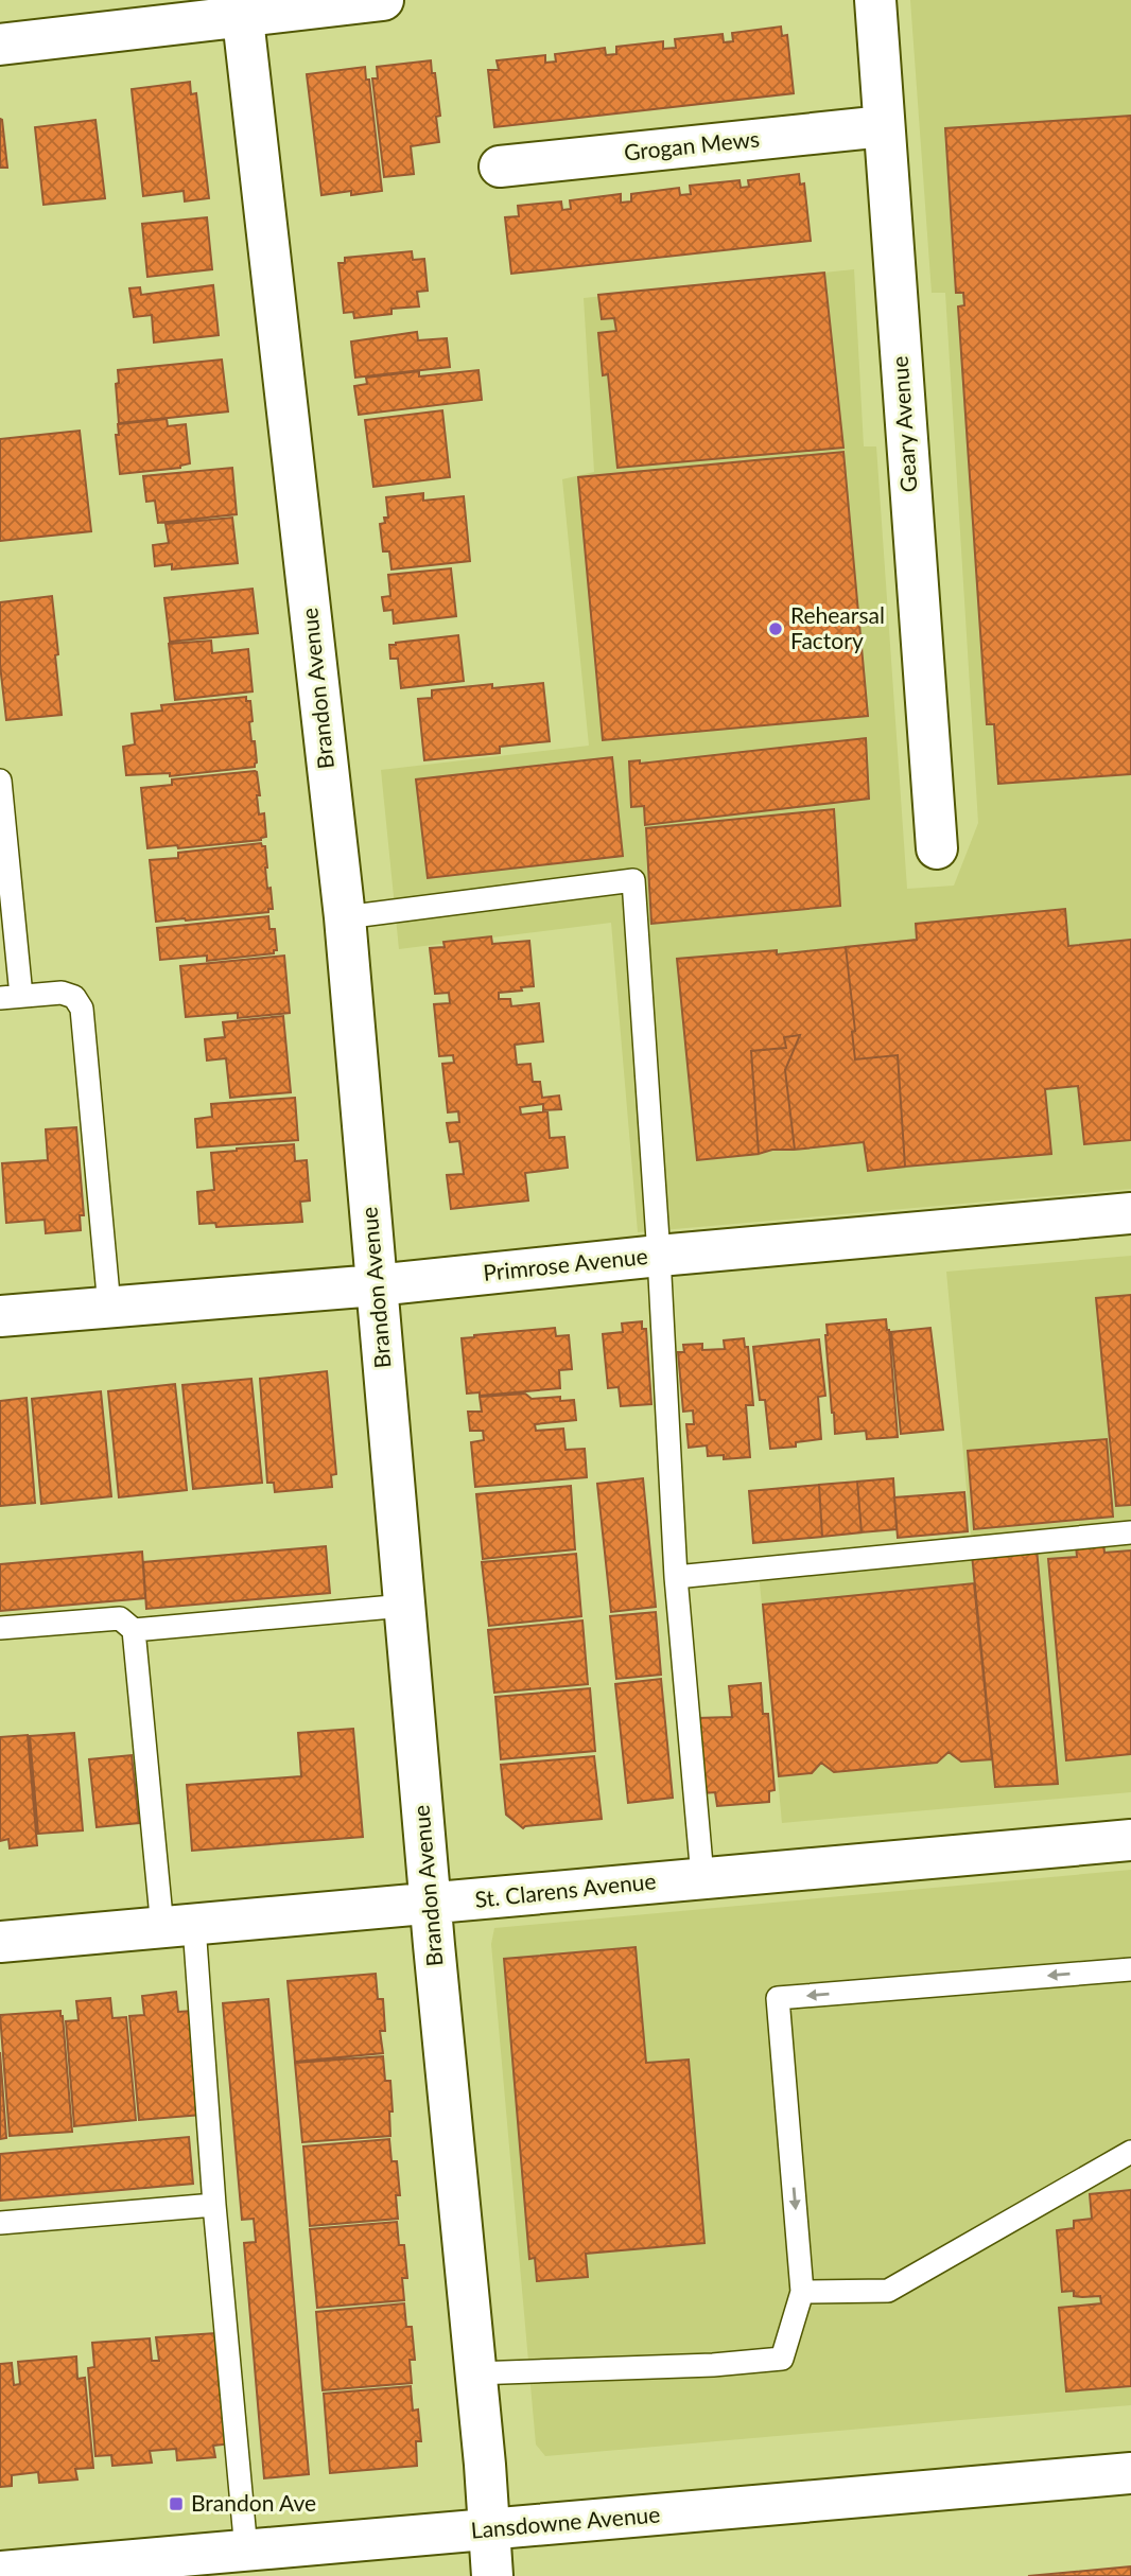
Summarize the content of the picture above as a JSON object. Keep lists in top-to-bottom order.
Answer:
{
  "streets": {
    "street": [
      "Grogan Mews",
      "Geary Avenue",
      "Brandon Avenue",
      "Primrose Avenue",
      "St. Clarens Avenue",
      "Lansdowne Avenue"
    ]
  },
  "crossings": [
    ["Grogan Mews", "Geary Avenue"],
    ["Brandon Avenue", "Primrose Avenue"],
    ["Brandon Avenue", "St. Clarens Avenue"],
    ["Brandon Avenue", "Lansdowne Avenue"]
  ],
  "places": {
    "other": ["Rehearsal Factory"],
    "transit": ["Brandon Ave"]
  }
}
